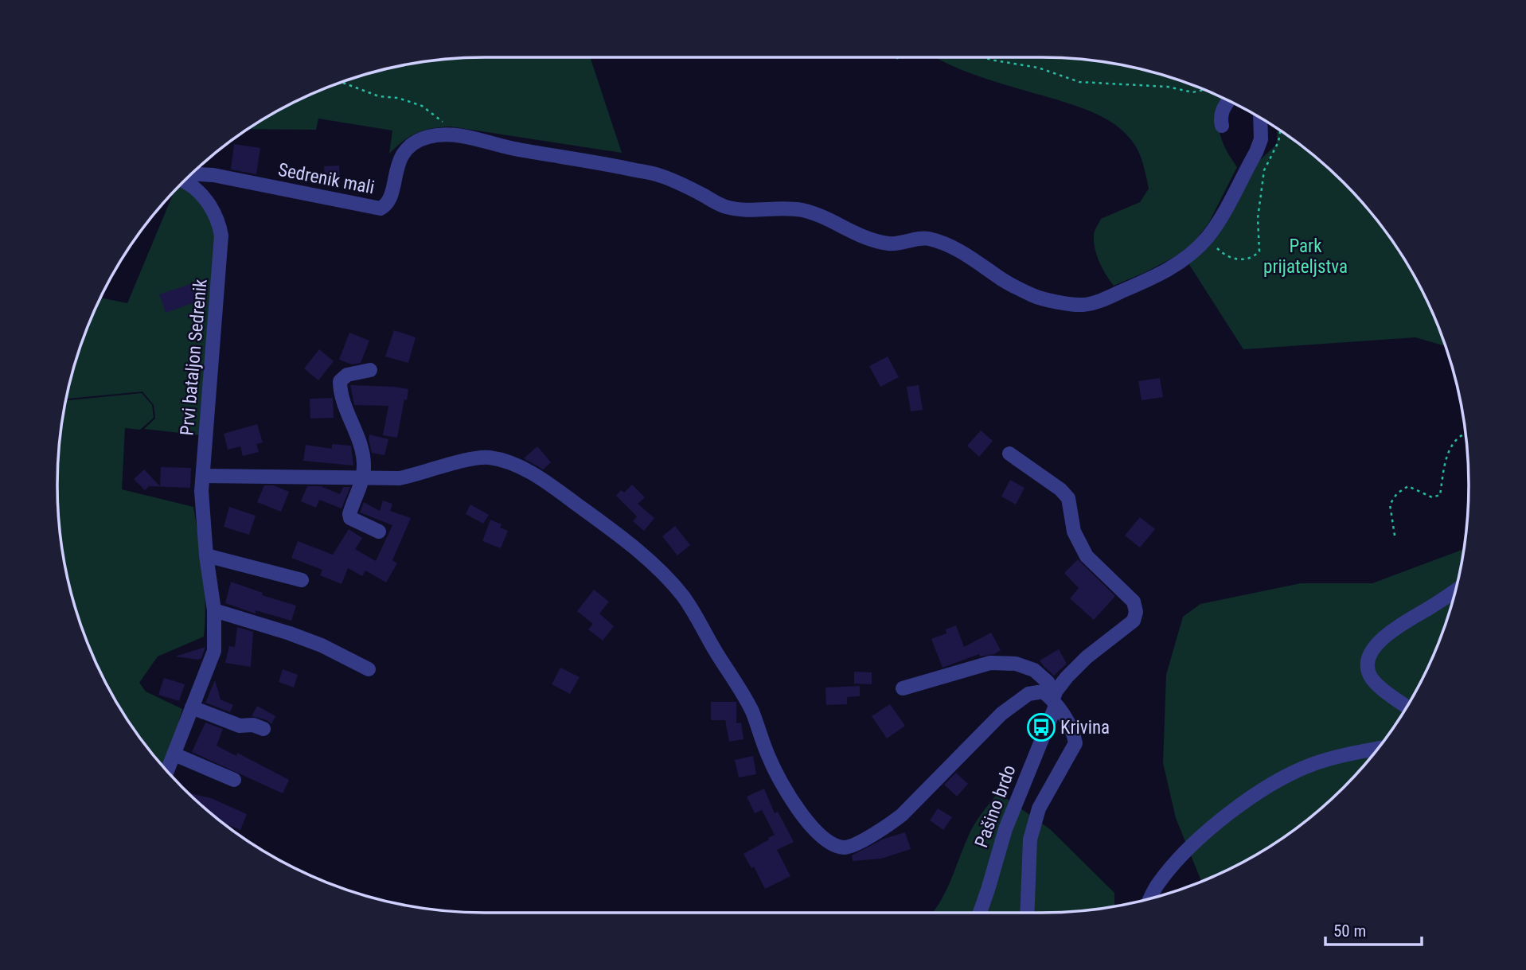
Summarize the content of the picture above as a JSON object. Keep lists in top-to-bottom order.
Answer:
{
  "streets": {
    "street": ["Sedrenik mali", "Prvi bataljon Sedrenik", "Pašino brdo"]
  },
  "parks": ["Park prijateljstva"],
  "places": {
    "bus stop": ["Krivina"]
  },
  "scale_bar": "50 m"
}
